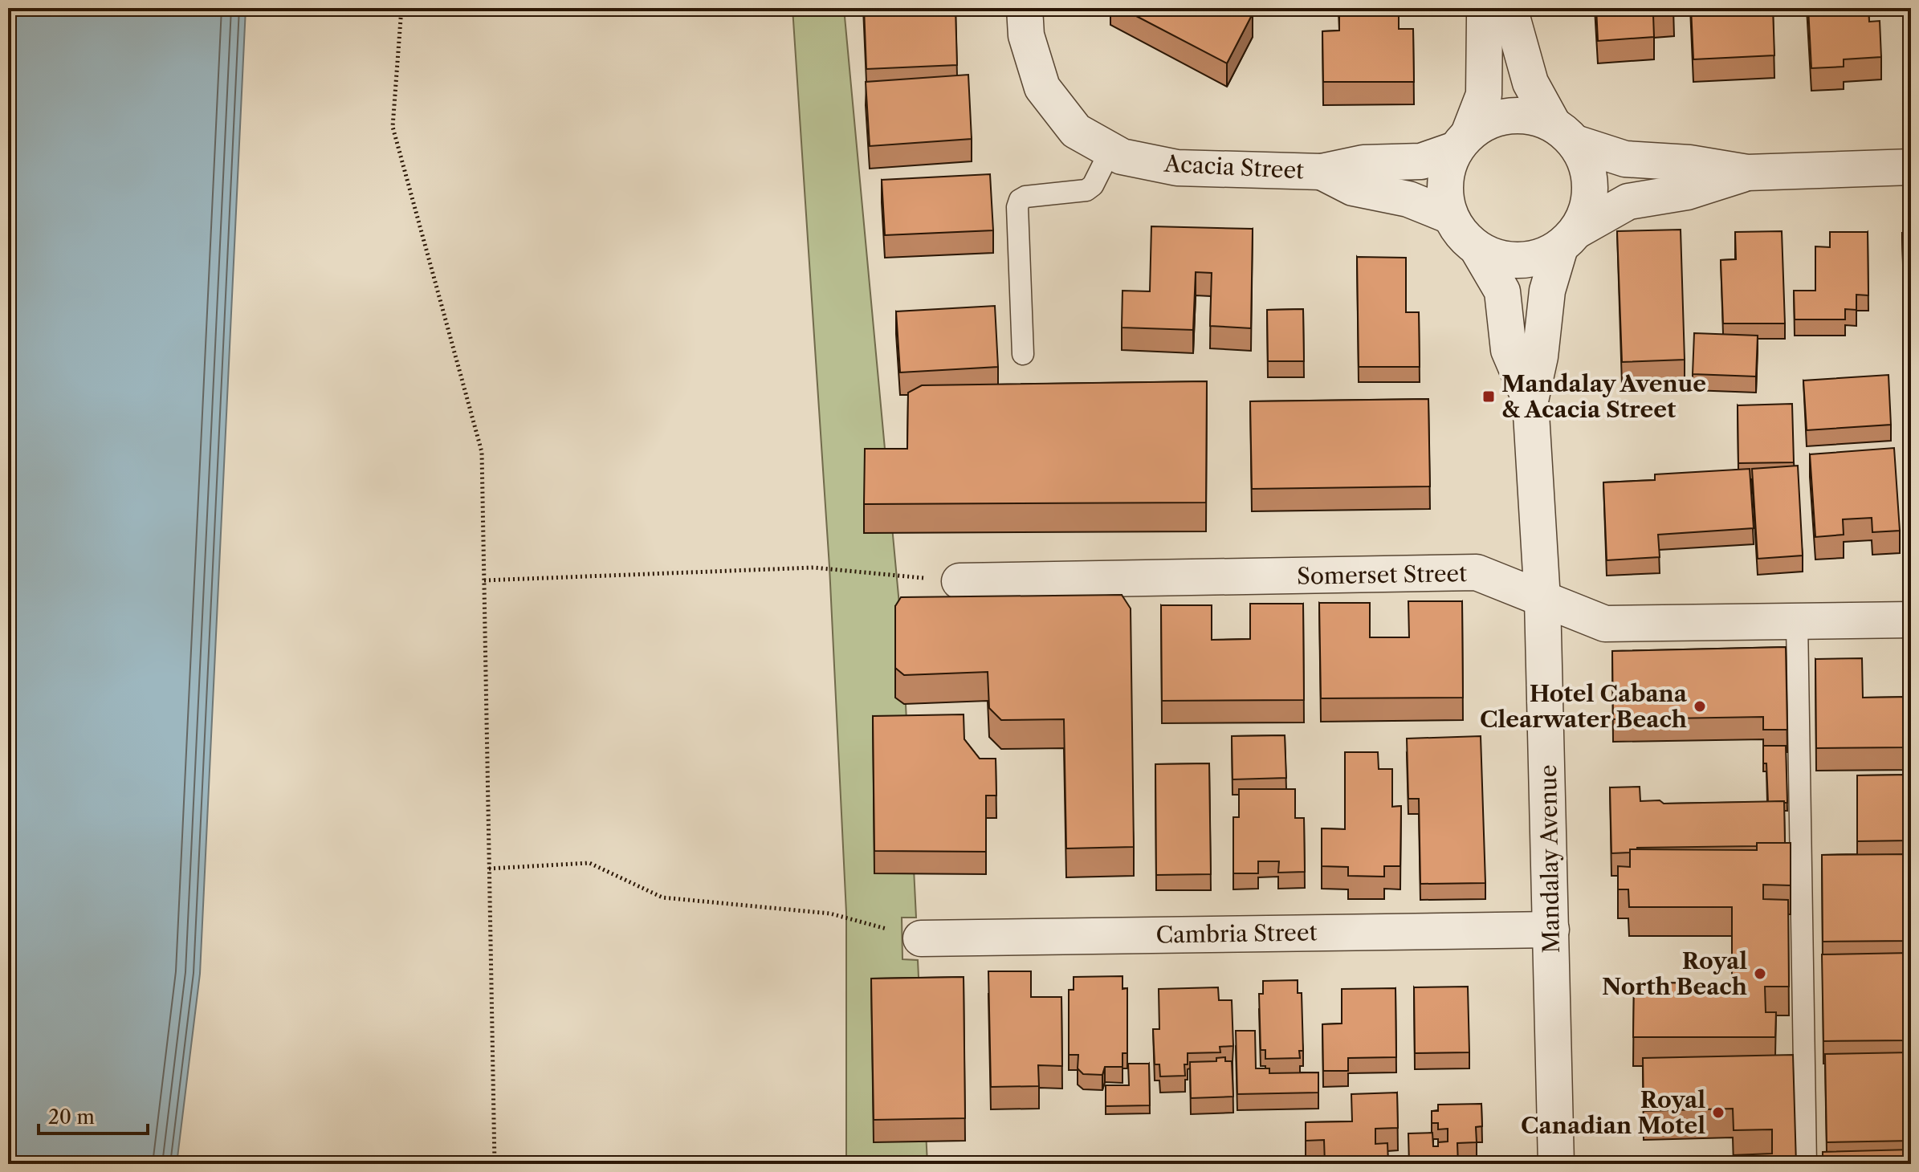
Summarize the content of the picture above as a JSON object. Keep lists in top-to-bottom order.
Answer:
{
  "streets": {
    "street": [
      "Acacia Street",
      "Somerset Street",
      "Mandalay Avenue",
      "Cambria Street"
    ]
  },
  "crossings": [
    ["Acacia Street", "Mandalay Avenue"],
    ["Somerset Street", "Mandalay Avenue"],
    ["Mandalay Avenue", "Cambria Street"]
  ],
  "places": {
    "transit": ["Mandalay Avenue & Acacia Street"],
    "other": ["Hotel Cabana Clearwater Beach", "Royal North Beach", "Royal Canadian Motel"]
  },
  "scale_bar": "20 m"
}
